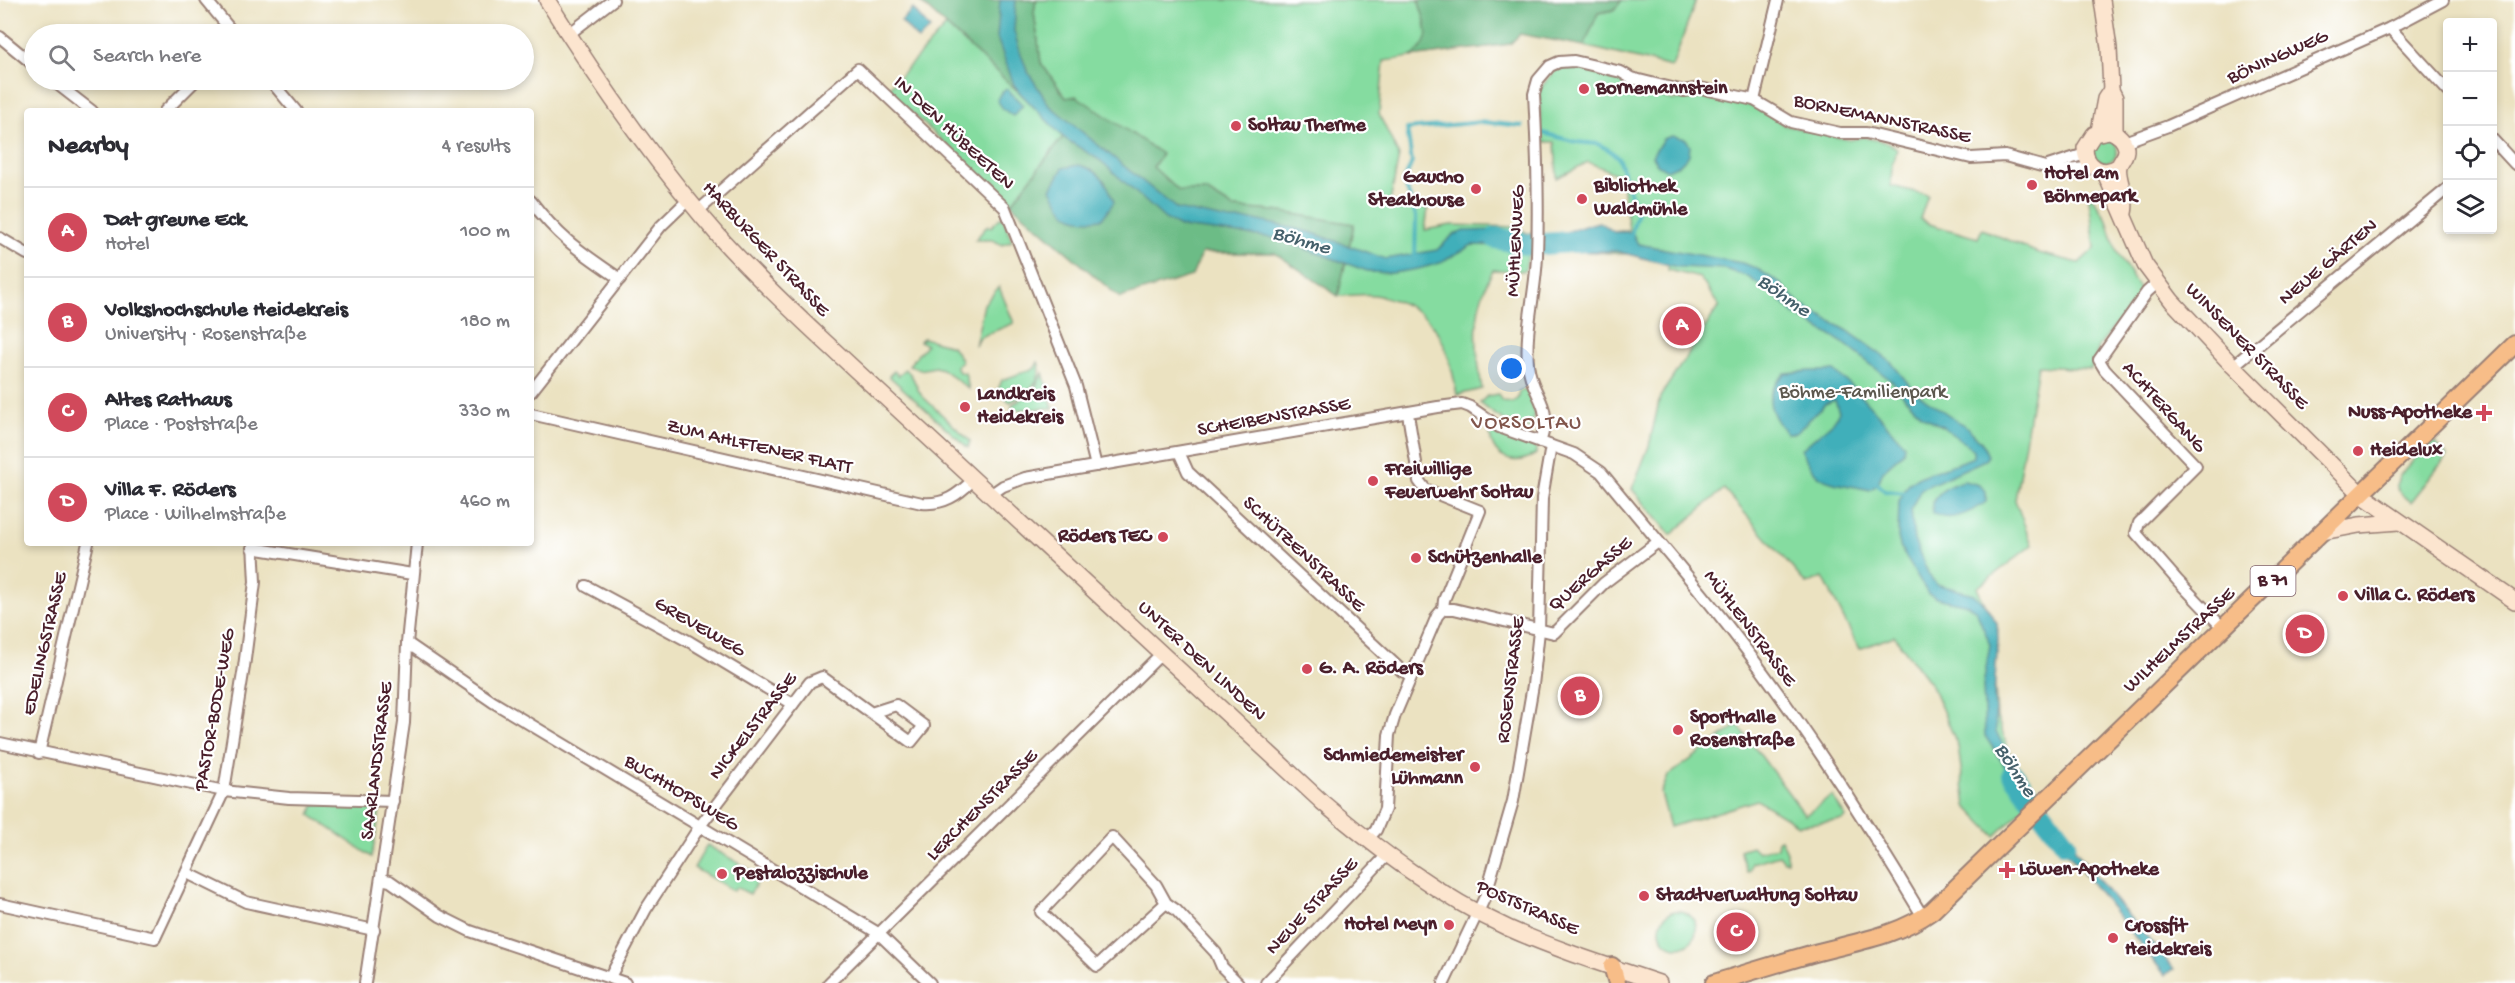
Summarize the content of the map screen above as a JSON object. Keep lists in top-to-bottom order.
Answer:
{
  "streets": {
    "main road": [
      "HARBURGER STRASSE",
      "WINSENER STRASSE",
      "B 71",
      "WILHELMSTRASSE",
      "UNTER DEN LINDEN",
      "POSTSTRASSE"
    ],
    "street": [
      "BÖNINGWEG",
      "BORNEMANNSTRASSE",
      "IN DEN HÜBEETEN",
      "MÜHLENWEG",
      "NEUE GÄRTEN",
      "ACHTERGANG",
      "SCHEIBENSTRASSE",
      "ZUM AHLFTENER FLATT",
      "SCHÜTZENSTRASSE",
      "QUERGASSE",
      "GREVEWEG",
      "MÜHLENSTRASSE",
      "EDELINGSTRASSE",
      "ROSENSTRASSE",
      "PASTOR-BODE-WEG",
      "NICKELSTRASSE",
      "SAARLANDSTRASSE",
      "BUCHHOPSWEG",
      "LERCHENSTRASSE",
      "NEUE STRASSE"
    ]
  },
  "crossings": [
    ["BÖNINGWEG", "BORNEMANNSTRASSE"],
    ["BÖNINGWEG", "WINSENER STRASSE"],
    ["BORNEMANNSTRASSE", "MÜHLENWEG"],
    ["BORNEMANNSTRASSE", "WINSENER STRASSE"],
    ["IN DEN HÜBEETEN", "HARBURGER STRASSE"],
    ["IN DEN HÜBEETEN", "SCHEIBENSTRASSE"],
    ["MÜHLENWEG", "SCHEIBENSTRASSE"],
    ["MÜHLENWEG", "MÜHLENSTRASSE"],
    ["MÜHLENWEG", "ROSENSTRASSE"],
    ["HARBURGER STRASSE", "SCHEIBENSTRASSE"],
    ["HARBURGER STRASSE", "ZUM AHLFTENER FLATT"],
    ["HARBURGER STRASSE", "UNTER DEN LINDEN"],
    ["NEUE GÄRTEN", "WINSENER STRASSE"],
    ["WINSENER STRASSE", "ACHTERGANG"],
    ["WINSENER STRASSE", "B 71"],
    ["WINSENER STRASSE", "WILHELMSTRASSE"],
    ["ACHTERGANG", "WILHELMSTRASSE"],
    ["SCHEIBENSTRASSE", "SCHÜTZENSTRASSE"],
    ["SCHEIBENSTRASSE", "MÜHLENSTRASSE"],
    ["SCHEIBENSTRASSE", "UNTER DEN LINDEN"],
    ["SCHEIBENSTRASSE", "ROSENSTRASSE"],
    ["QUERGASSE", "MÜHLENSTRASSE"],
    ["QUERGASSE", "ROSENSTRASSE"],
    ["B 71", "MÜHLENSTRASSE"],
    ["B 71", "WILHELMSTRASSE"],
    ["GREVEWEG", "NICKELSTRASSE"],
    ["MÜHLENSTRASSE", "WILHELMSTRASSE"],
    ["MÜHLENSTRASSE", "ROSENSTRASSE"],
    ["UNTER DEN LINDEN", "LERCHENSTRASSE"],
    ["UNTER DEN LINDEN", "NEUE STRASSE"],
    ["UNTER DEN LINDEN", "POSTSTRASSE"],
    ["ROSENSTRASSE", "POSTSTRASSE"],
    ["NICKELSTRASSE", "BUCHHOPSWEG"],
    ["SAARLANDSTRASSE", "BUCHHOPSWEG"],
    ["BUCHHOPSWEG", "LERCHENSTRASSE"],
    ["NEUE STRASSE", "POSTSTRASSE"]
  ],
  "districts": ["VORSOLTAU"],
  "water": ["Böhme"],
  "parks": ["Böhme-Familienpark"],
  "places": {
    "other": [
      "Bornemannstein",
      "Soltau Therme",
      "Hotel am Böhmepark",
      "Gaucho Steakhouse",
      "Bibliothek Waldmühle",
      "Landkreis Heidekreis",
      "Heidelux",
      "Freiwillige Feuerwehr Soltau",
      "Röders TEC",
      "Schützenhalle",
      "Villa C. Röders",
      "G. A. Röders",
      "Sporthalle Rosenstraße",
      "Schmiedemeister Lühmann",
      "Pestalozzischule",
      "Stadtverwaltung Soltau",
      "Hotel Meyn",
      "Crossfit Heidekreis"
    ],
    "health": ["Nuss-Apotheke", "Löwen-Apotheke"]
  },
  "page": {
    "map_buttons": ["+", "−"],
    "search": "Search here",
    "heading": ["Nearby", "4 results"],
    "list": [
      {
        "mark": "A",
        "name": "Dat greune Eck",
        "note": "Hotel",
        "value": "100 m"
      },
      {
        "mark": "B",
        "name": "Volkshochschule Heidekreis",
        "note": "University · Rosenstraße",
        "value": "180 m"
      },
      {
        "mark": "C",
        "name": "Altes Rathaus",
        "note": "Place · Poststraße",
        "value": "330 m"
      },
      {
        "mark": "D",
        "name": "Villa F. Röders",
        "note": "Place · Wilhelmstraße",
        "value": "460 m"
      }
    ],
    "pins": [
      "A",
      "D",
      "B",
      "C"
    ]
  }
}
